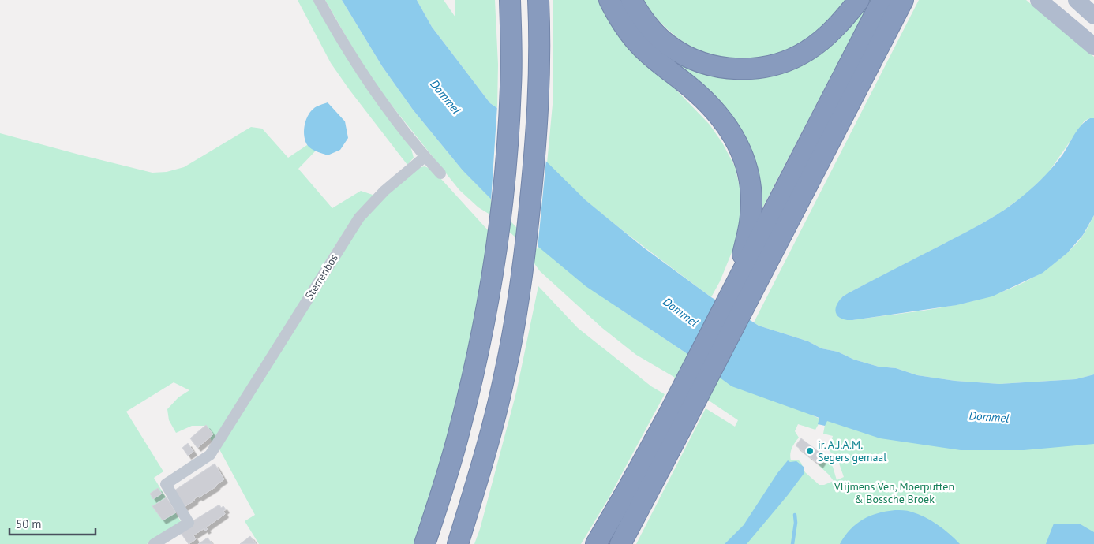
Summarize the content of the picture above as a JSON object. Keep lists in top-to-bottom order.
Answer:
{
  "streets": {
    "street": ["Sterrenbos"]
  },
  "water": ["Dommel"],
  "parks": ["Vlijmens Ven, Moerputten & Bossche Broek"],
  "places": ["ir. A.J.A.M. Segers gemaal"],
  "scale_bar": "50 m"
}
